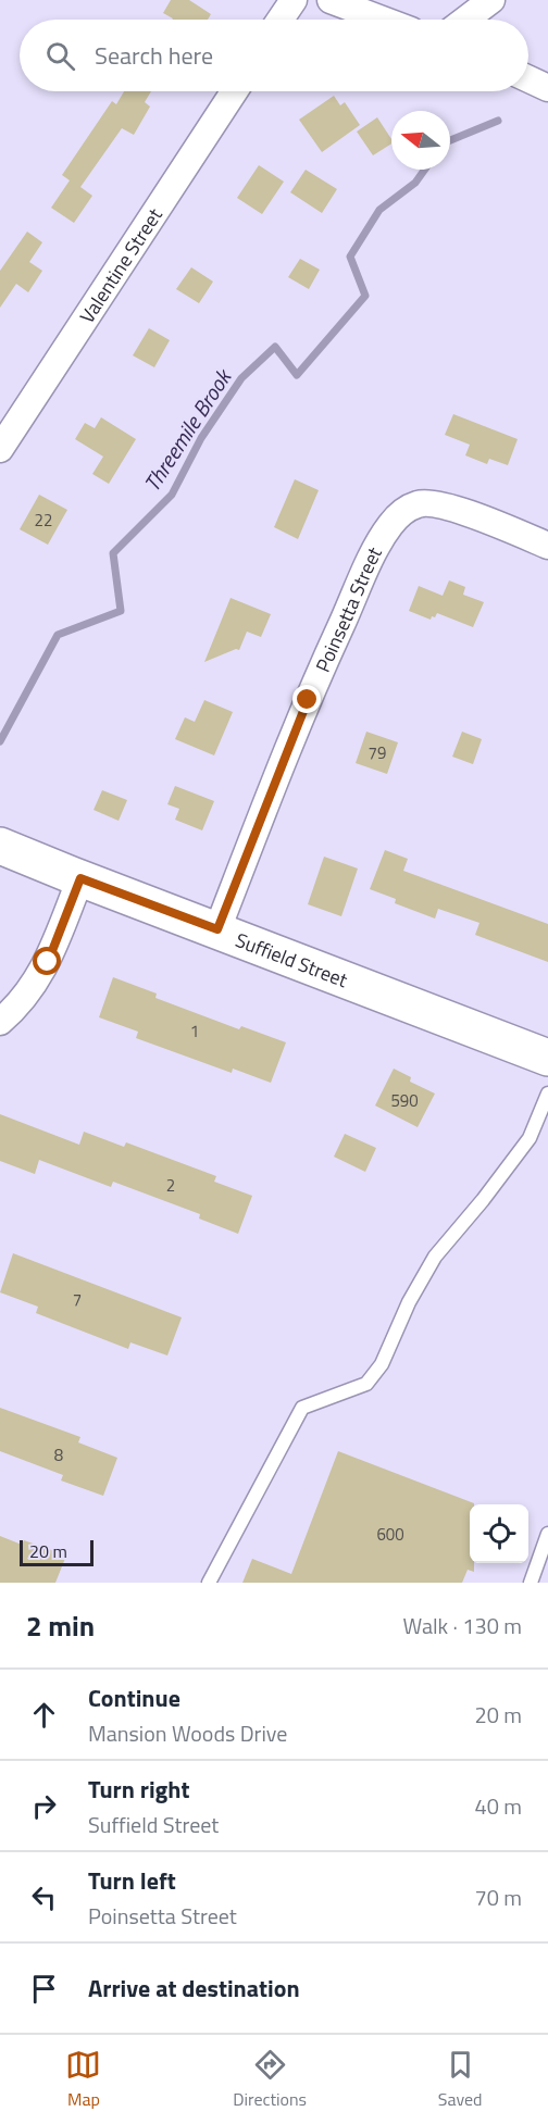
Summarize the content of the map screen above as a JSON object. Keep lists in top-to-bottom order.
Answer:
{
  "streets": {
    "main road": ["Suffield Street"],
    "street": ["Valentine Street", "Poinsetta Street"]
  },
  "crossings": [
    ["Poinsetta Street", "Suffield Street"]
  ],
  "water": ["Threemile Brook"],
  "house_numbers": [
    "22",
    "79",
    "1",
    "590",
    "2",
    "7",
    "8",
    "600"
  ],
  "scale_bar": "20 m",
  "north": "left",
  "page": {
    "search": "Search here",
    "scale": "20 m",
    "heading": ["2 min", "Walk · 130 m"],
    "list": [
      ["Continue", "Mansion Woods Drive", "20 m"],
      ["Turn right", "Suffield Street", "40 m"],
      ["Turn left", "Poinsetta Street", "70 m"],
      "Arrive at destination"
    ],
    "nav": ["Map", "Directions", "Saved"]
  }
}
